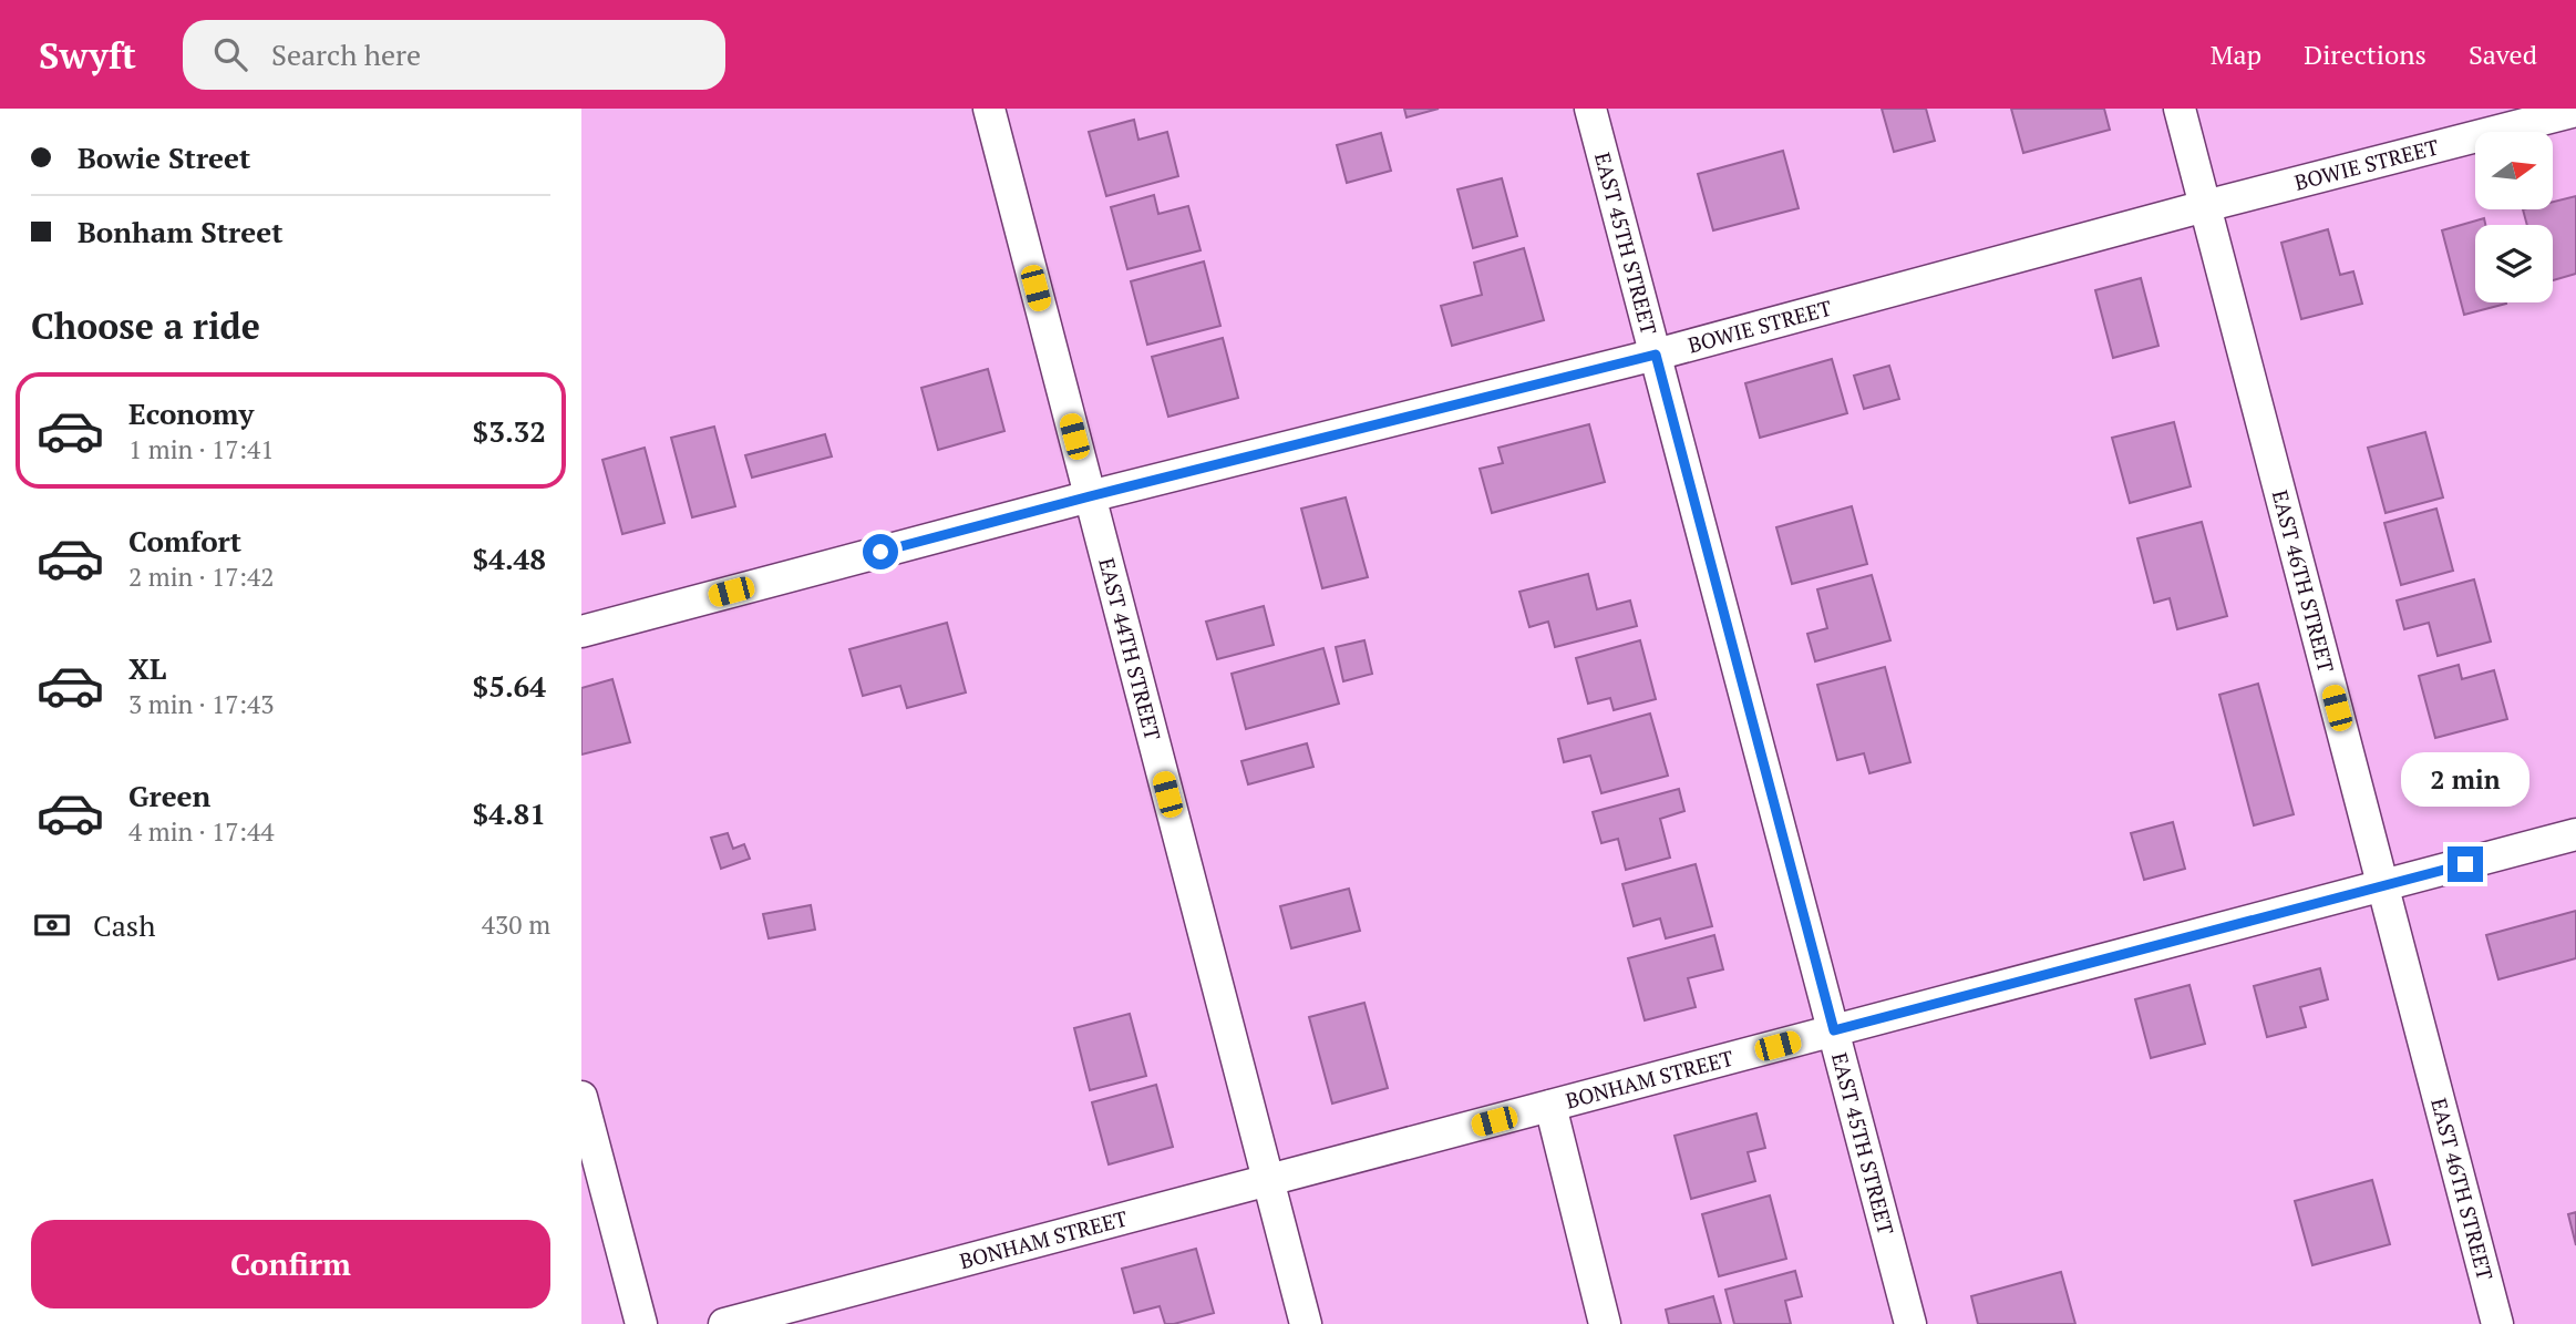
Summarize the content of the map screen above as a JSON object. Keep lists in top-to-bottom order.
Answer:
{
  "streets": {
    "street": [
      "BOWIE STREET",
      "EAST 45TH STREET",
      "EAST 46TH STREET",
      "EAST 44TH STREET",
      "BONHAM STREET"
    ]
  },
  "crossings": [
    ["BOWIE STREET", "EAST 45TH STREET"],
    ["BOWIE STREET", "EAST 46TH STREET"],
    ["BOWIE STREET", "EAST 44TH STREET"],
    ["EAST 45TH STREET", "BONHAM STREET"],
    ["EAST 46TH STREET", "BONHAM STREET"],
    ["EAST 44TH STREET", "BONHAM STREET"]
  ],
  "north": "right",
  "page": {
    "header": "Swyft",
    "search": "Search here",
    "nav": ["Map", "Directions", "Saved"],
    "banner": ["Bowie Street", "Bonham Street"],
    "heading": "Choose a ride",
    "list": [
      {
        "name": "Economy",
        "note": "1 min · 17:41",
        "value": "$3.32"
      },
      {
        "name": "Comfort",
        "note": "2 min · 17:42",
        "value": "$4.48"
      },
      {
        "name": "XL",
        "note": "3 min · 17:43",
        "value": "$5.64"
      },
      {
        "name": "Green",
        "note": "4 min · 17:44",
        "value": "$4.81"
      }
    ],
    "bubble": "2 min",
    "pay": ["Cash", "430 m"],
    "buttons": "Confirm"
  }
}
